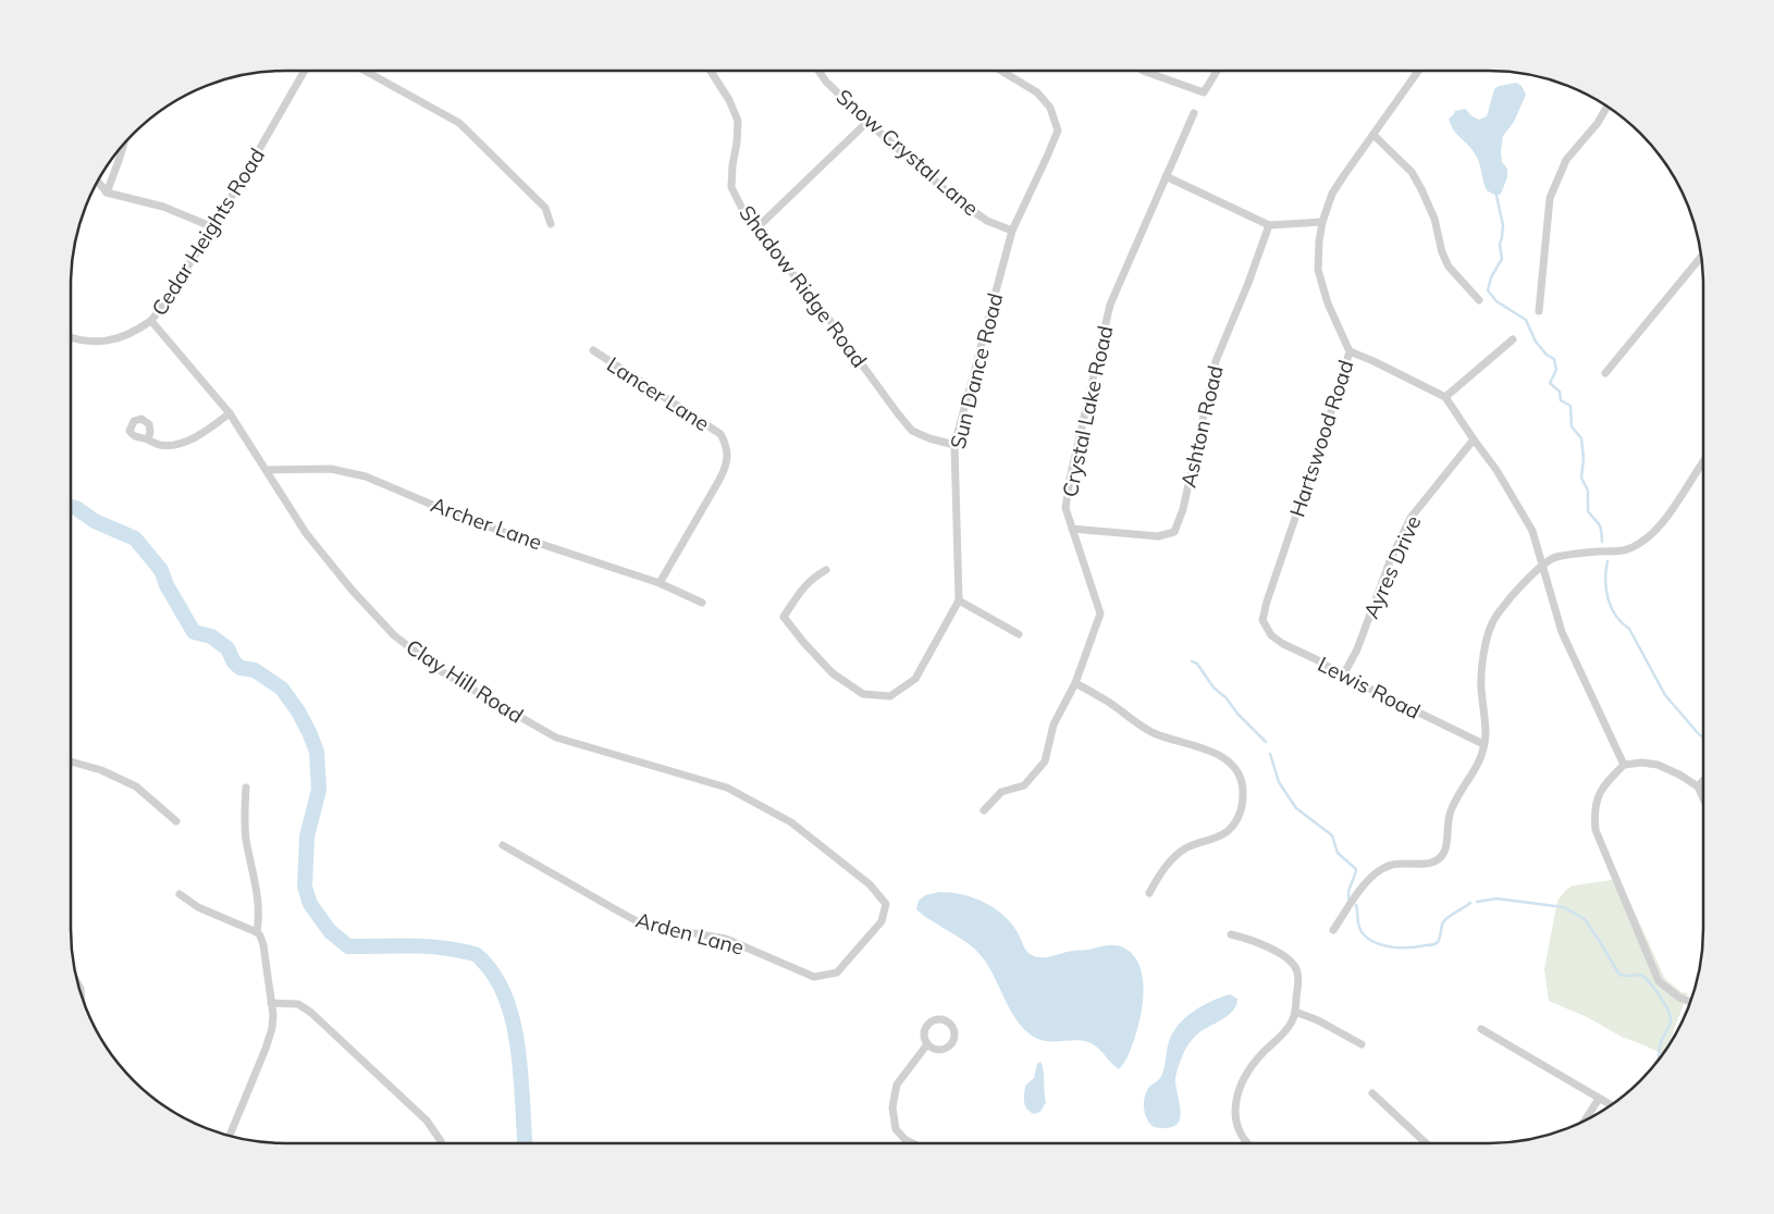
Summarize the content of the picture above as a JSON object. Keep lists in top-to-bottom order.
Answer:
{
  "streets": {
    "street": [
      "Snow Crystal Lane",
      "Cedar Heights Road",
      "Shadow Ridge Road",
      "Sun Dance Road",
      "Lancer Lane",
      "Crystal Lake Road",
      "Ashton Road",
      "Hartswood Road",
      "Archer Lane",
      "Ayres Drive",
      "Clay Hill Road",
      "Lewis Road",
      "Arden Lane"
    ]
  },
  "crossings": [
    ["Snow Crystal Lane", "Sun Dance Road"],
    ["Cedar Heights Road", "Clay Hill Road"],
    ["Shadow Ridge Road", "Sun Dance Road"],
    ["Lancer Lane", "Archer Lane"],
    ["Crystal Lake Road", "Ashton Road"],
    ["Hartswood Road", "Lewis Road"],
    ["Archer Lane", "Clay Hill Road"],
    ["Ayres Drive", "Lewis Road"],
    ["Clay Hill Road", "Arden Lane"]
  ]
}
